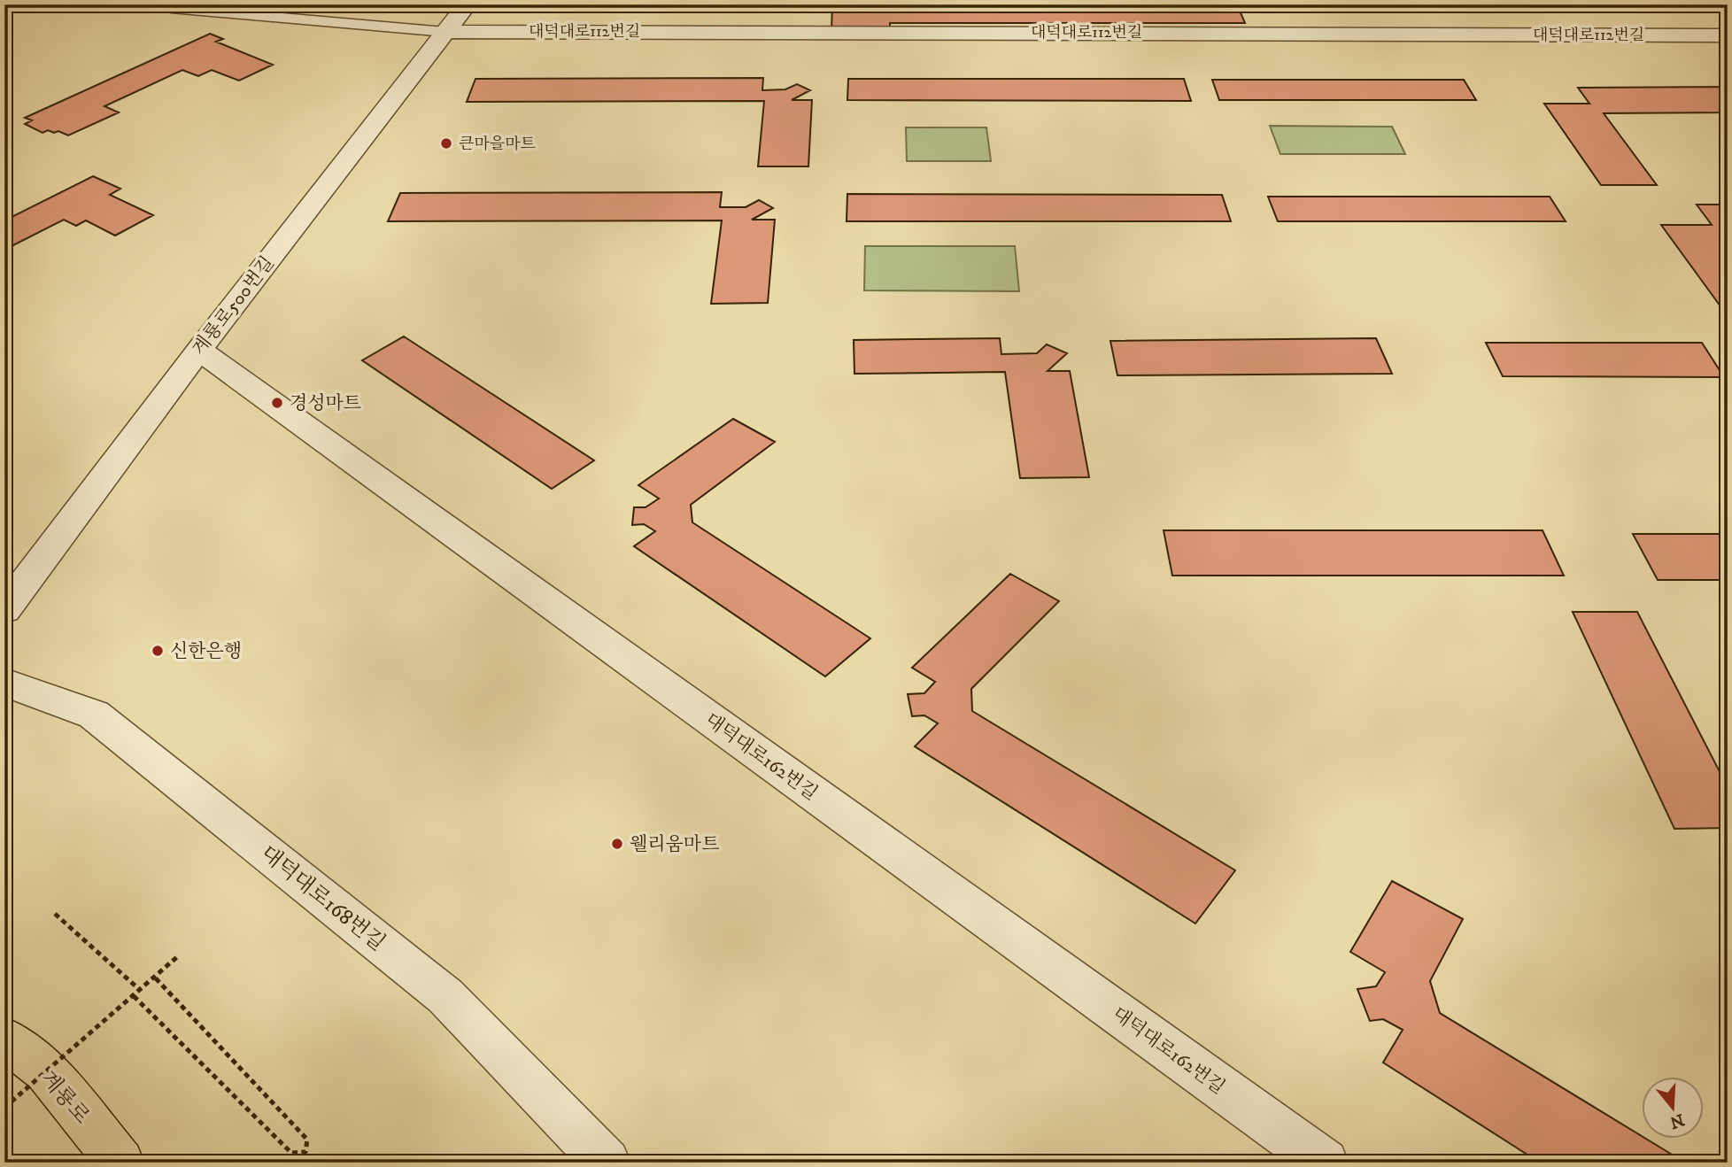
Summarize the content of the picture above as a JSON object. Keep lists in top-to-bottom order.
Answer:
{
  "streets": {
    "main road": ["계룡로"],
    "street": [
      "대덕대로112번길",
      "계룡로500번길",
      "대덕대로162번길",
      "대덕대로168번길"
    ]
  },
  "crossings": [
    ["대덕대로112번길", "계룡로500번길"],
    ["계룡로500번길", "대덕대로162번길"]
  ],
  "places": [
    "큰마을마트",
    "경성마트",
    "신한은행",
    "웰리움마트"
  ],
  "north": "bottom"
}
